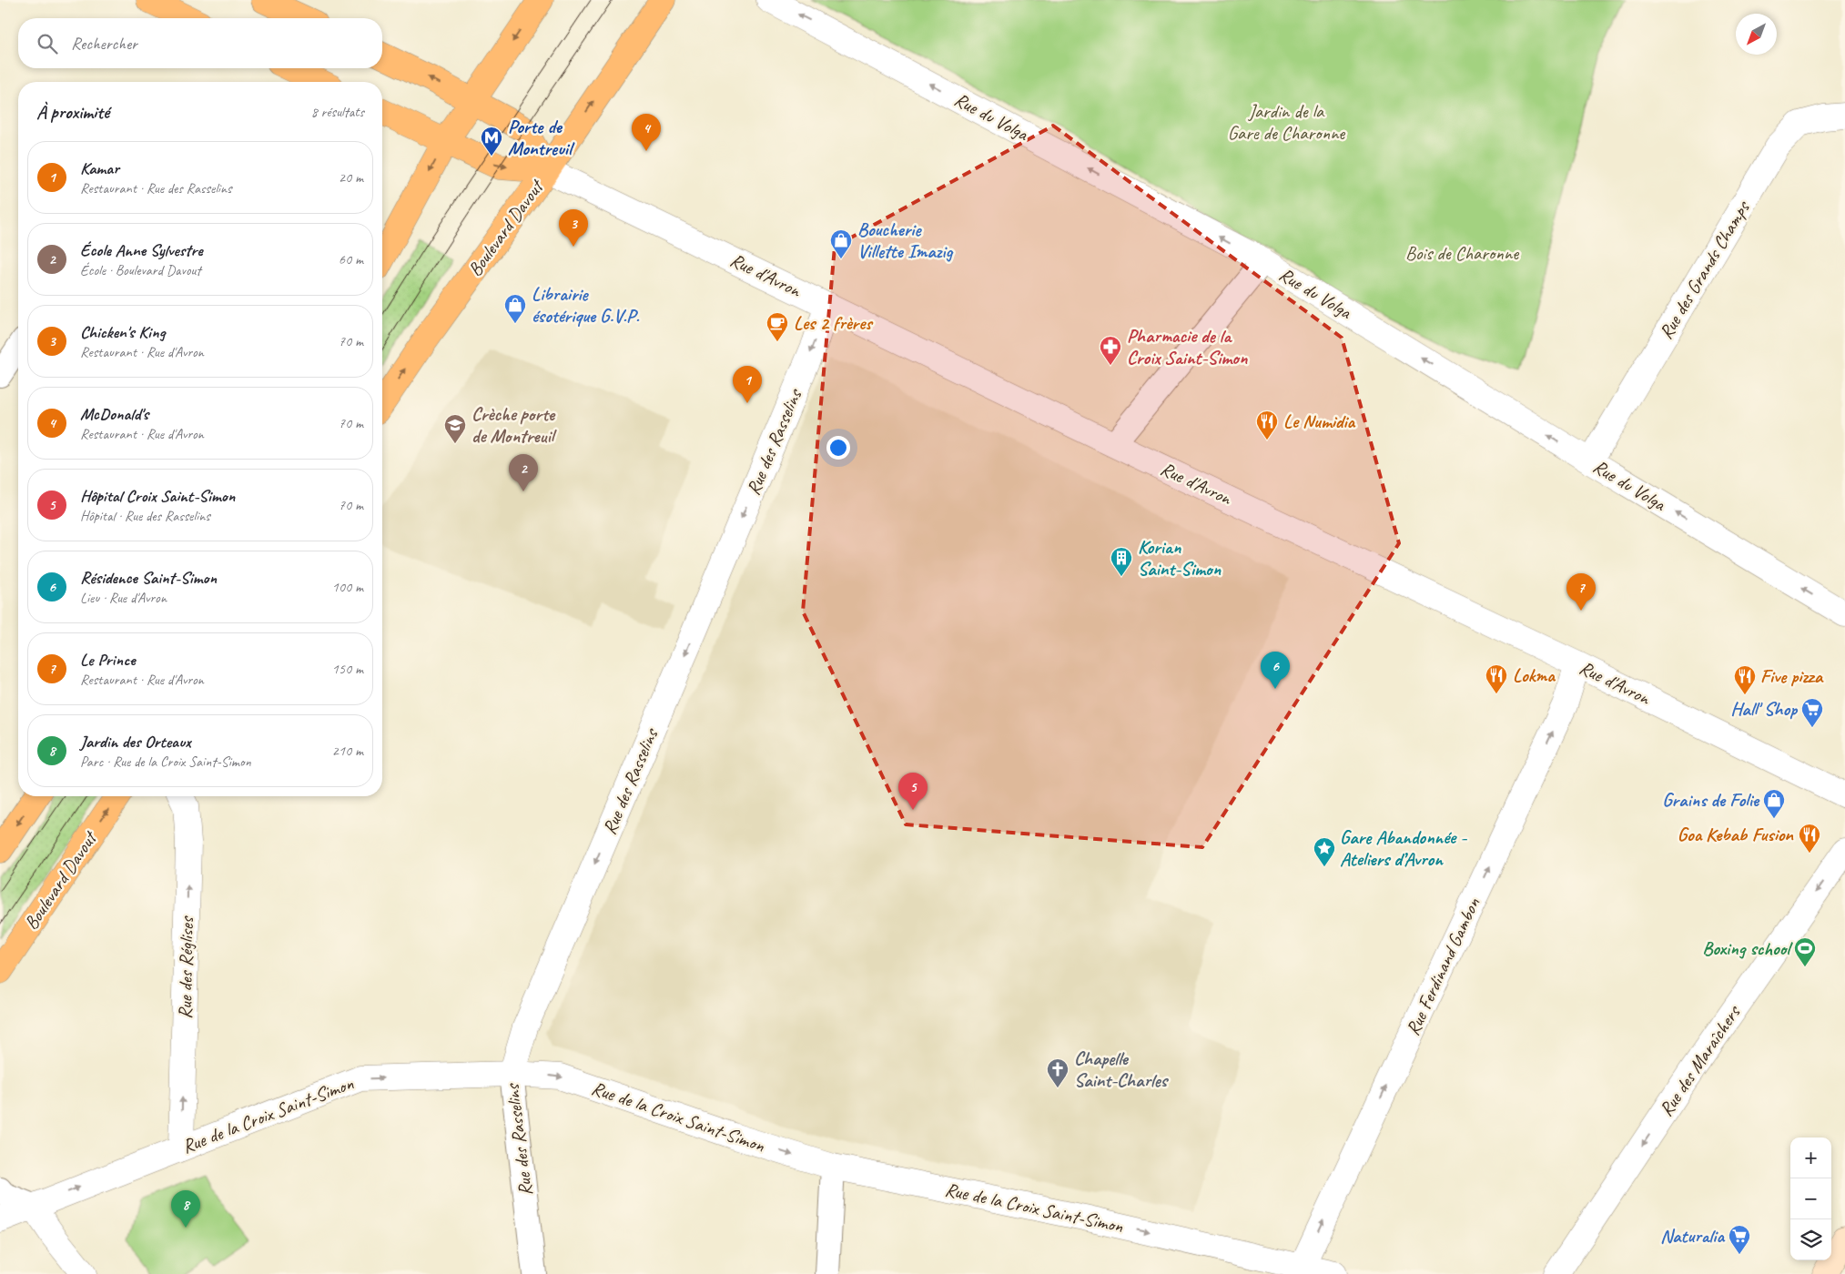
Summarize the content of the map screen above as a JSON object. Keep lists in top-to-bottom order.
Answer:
{
  "streets": {
    "main road": ["Boulevard Davout"],
    "street": [
      "Rue du Volga",
      "Rue des Grands Champs",
      "Rue d'Avron",
      "Rue des Rasselins",
      "Rue Ferdinand Gambon",
      "Rue des Réglises",
      "Rue des Maraîchers",
      "Rue de la Croix Saint-Simon"
    ]
  },
  "crossings": [
    ["Rue du Volga", "Rue des Grands Champs"],
    ["Boulevard Davout", "Rue d'Avron"],
    ["Rue d'Avron", "Rue des Rasselins"],
    ["Rue d'Avron", "Rue Ferdinand Gambon"],
    ["Rue des Rasselins", "Rue de la Croix Saint-Simon"],
    ["Rue Ferdinand Gambon", "Rue de la Croix Saint-Simon"],
    ["Rue des Réglises", "Rue de la Croix Saint-Simon"]
  ],
  "one_way": [
    "Rue du Volga",
    "Rue des Rasselins",
    "Rue Ferdinand Gambon",
    "Rue des Réglises",
    "Rue des Maraîchers",
    "Rue de la Croix Saint-Simon"
  ],
  "parks": ["Jardin de la Gare de Charonne", "Bois de Charonne"],
  "places": {
    "metro station": ["Porte de Montreuil"],
    "shop": ["Boucherie Villette Imazig", "Librairie ésotérique G.V.P.", "Grains de Folie"],
    "cafe": ["Les 2 frères"],
    "pharmacy": ["Pharmacie de la Croix Saint-Simon"],
    "restaurant": [
      "Le Numidia",
      "Lokma",
      "Five pizza",
      "Goa Kebab Fusion"
    ],
    "school or university": ["Crèche porte de Montreuil"],
    "building": ["Korian Saint-Simon"],
    "supermarket": ["Hall' Shop", "Naturalia"],
    "place": ["Gare Abandonnée - Ateliers d’Avron"],
    "sports": ["Boxing school"],
    "church": ["Chapelle Saint-Charles"]
  },
  "north": "bottom left",
  "page": {
    "search": "Rechercher",
    "heading": ["À proximité", "8 résultats"],
    "pins": [
      "4",
      "3",
      "1",
      "2",
      "7",
      "6",
      "5",
      "8"
    ],
    "list": [
      {
        "mark": "1",
        "name": "Kamar",
        "note": "Restaurant · Rue des Rasselins",
        "value": "20 m"
      },
      {
        "mark": "2",
        "name": "École Anne Sylvestre",
        "note": "École · Boulevard Davout",
        "value": "60 m"
      },
      {
        "mark": "3",
        "name": "Chicken's King",
        "note": "Restaurant · Rue d'Avron",
        "value": "70 m"
      },
      {
        "mark": "4",
        "name": "McDonald's",
        "note": "Restaurant · Rue d'Avron",
        "value": "70 m"
      },
      {
        "mark": "5",
        "name": "Hôpital Croix Saint-Simon",
        "note": "Hôpital · Rue des Rasselins",
        "value": "70 m"
      },
      {
        "mark": "6",
        "name": "Résidence Saint-Simon",
        "note": "Lieu · Rue d'Avron",
        "value": "100 m"
      },
      {
        "mark": "7",
        "name": "Le Prince",
        "note": "Restaurant · Rue d'Avron",
        "value": "150 m"
      },
      {
        "mark": "8",
        "name": "Jardin des Orteaux",
        "note": "Parc · Rue de la Croix Saint-Simon",
        "value": "210 m"
      }
    ],
    "map_buttons": ["+", "−"]
  }
}
